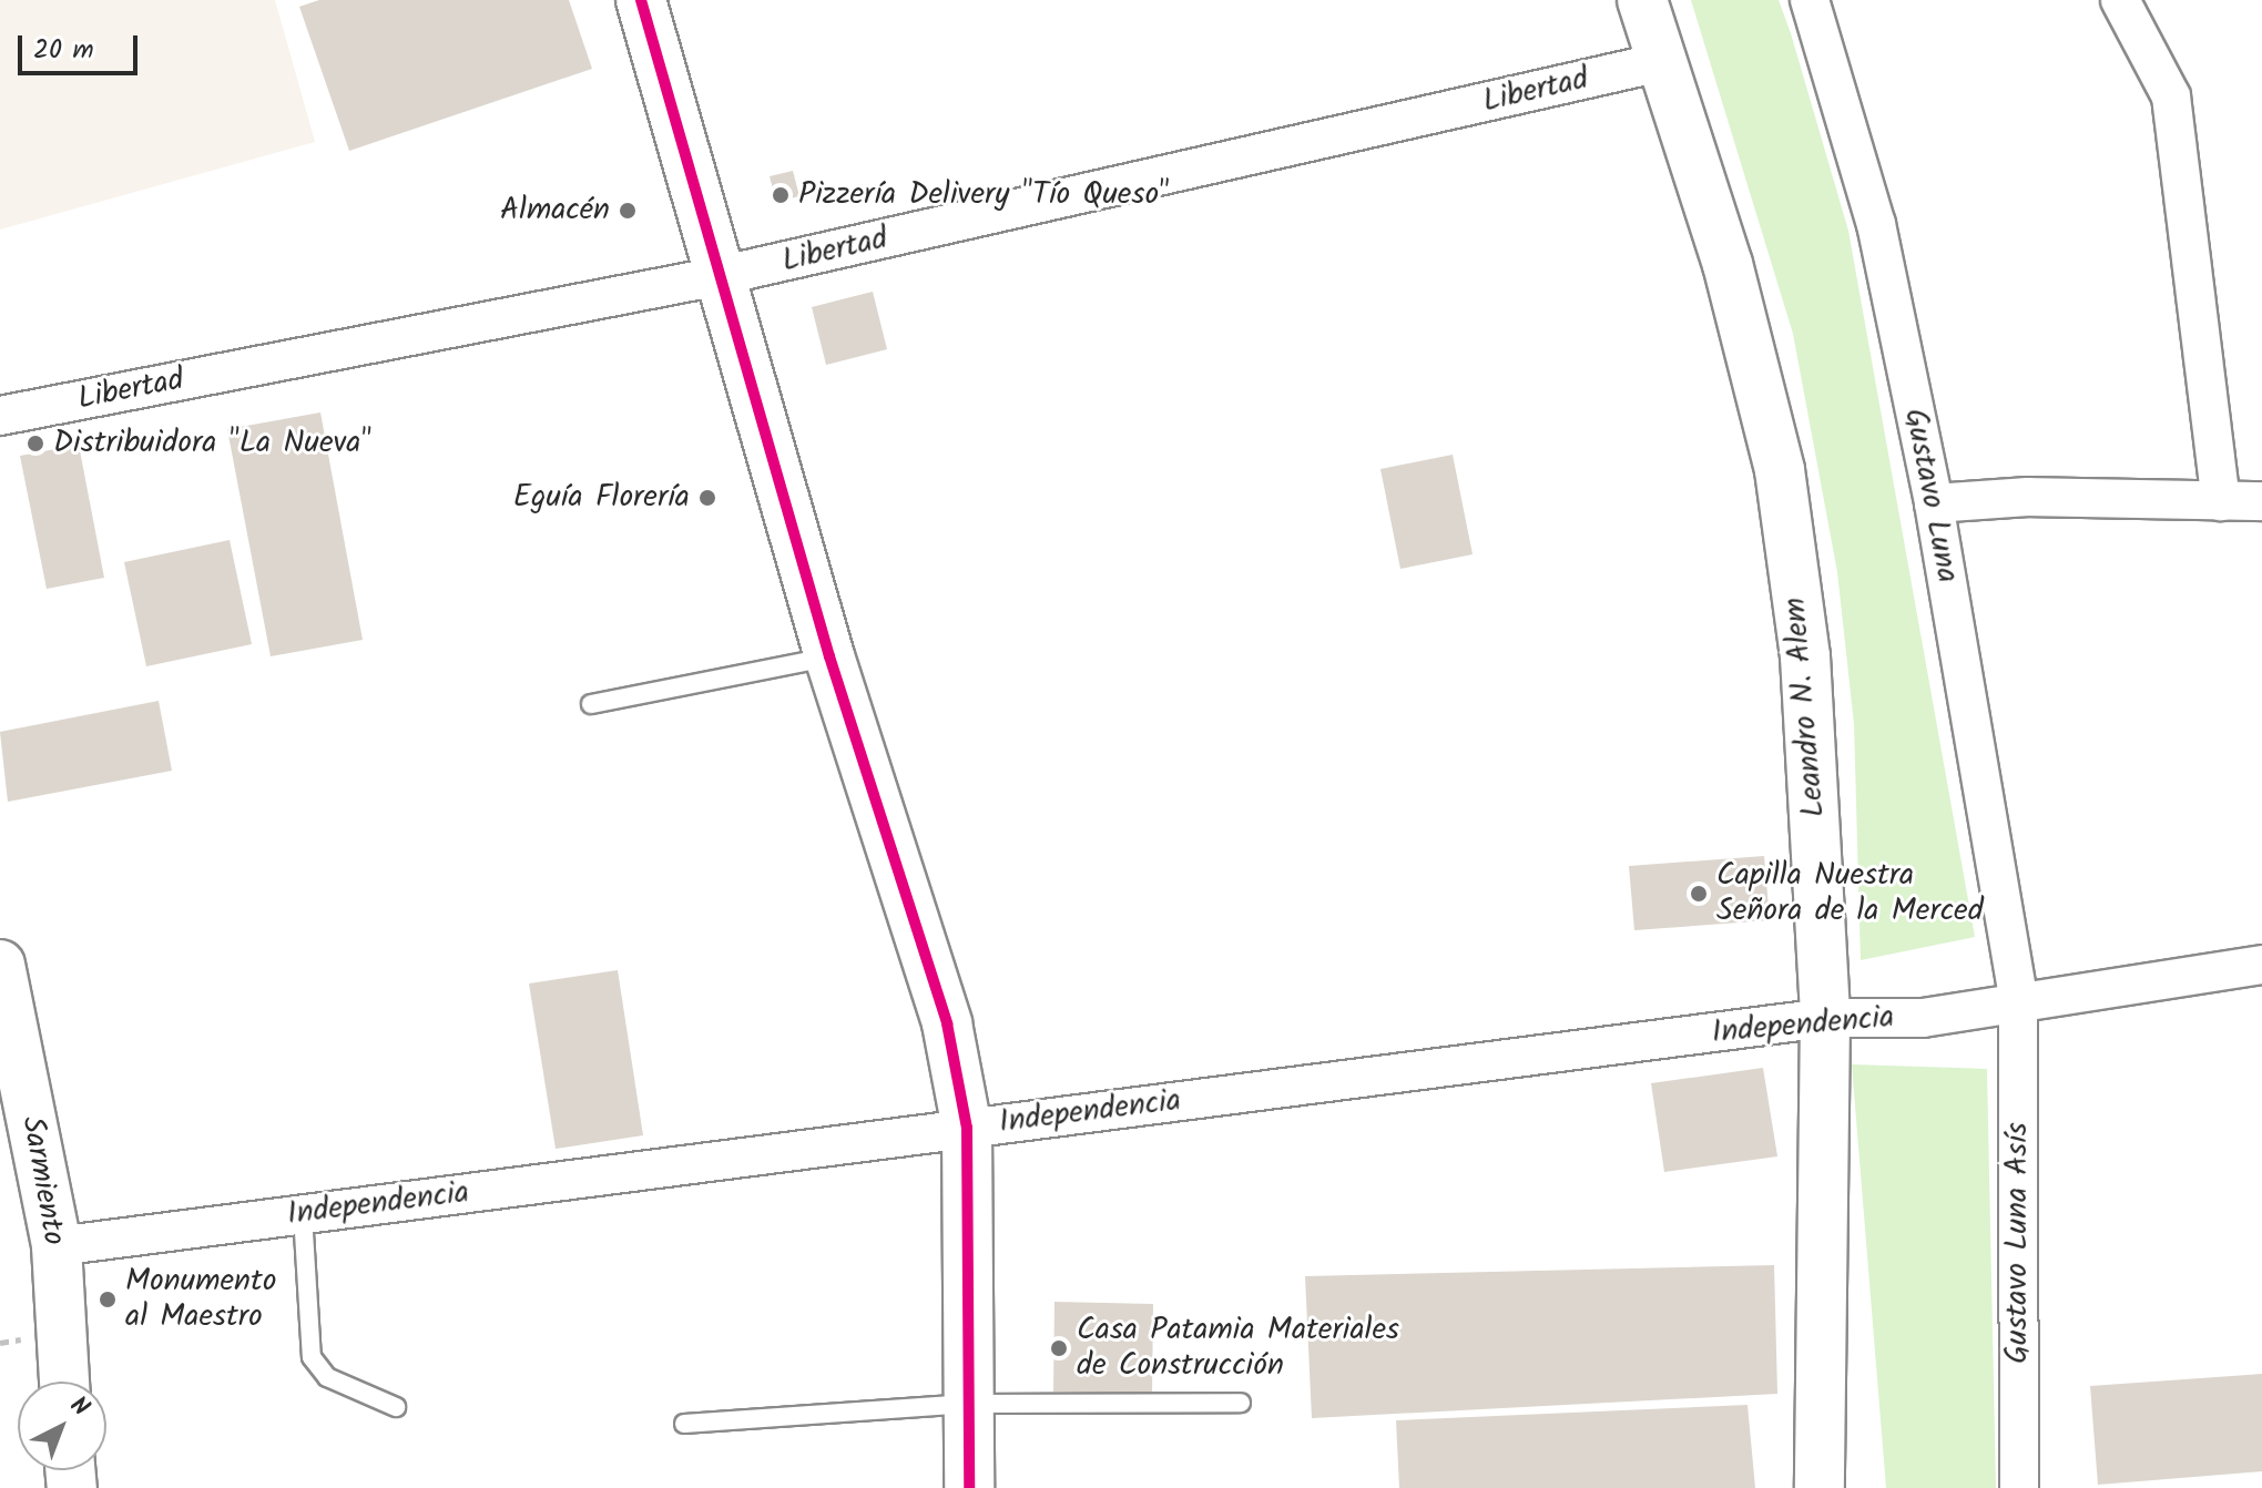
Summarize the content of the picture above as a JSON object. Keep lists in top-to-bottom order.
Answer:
{
  "streets": {
    "main road": ["Leandro N. Alem", "Sarmiento"],
    "street": [
      "Libertad",
      "Gustavo Luna",
      "Independencia",
      "Gustavo Luna Asís"
    ]
  },
  "crossings": [
    ["Libertad", "Leandro N. Alem"],
    ["Gustavo Luna", "Independencia"],
    ["Gustavo Luna", "Gustavo Luna Asís"],
    ["Leandro N. Alem", "Independencia"],
    ["Independencia", "Sarmiento"],
    ["Independencia", "Gustavo Luna Asís"]
  ],
  "places": [
    "Pizzería Delivery \"Tío Queso\"",
    "Almacén",
    "Distribuidora \"La Nueva\"",
    "Eguía Florería",
    "Capilla Nuestra Señora de la Merced",
    "Monumento al Maestro",
    "Casa Patamia Materiales de Construcción"
  ],
  "scale_bar": "20 m",
  "north": "top right"
}
